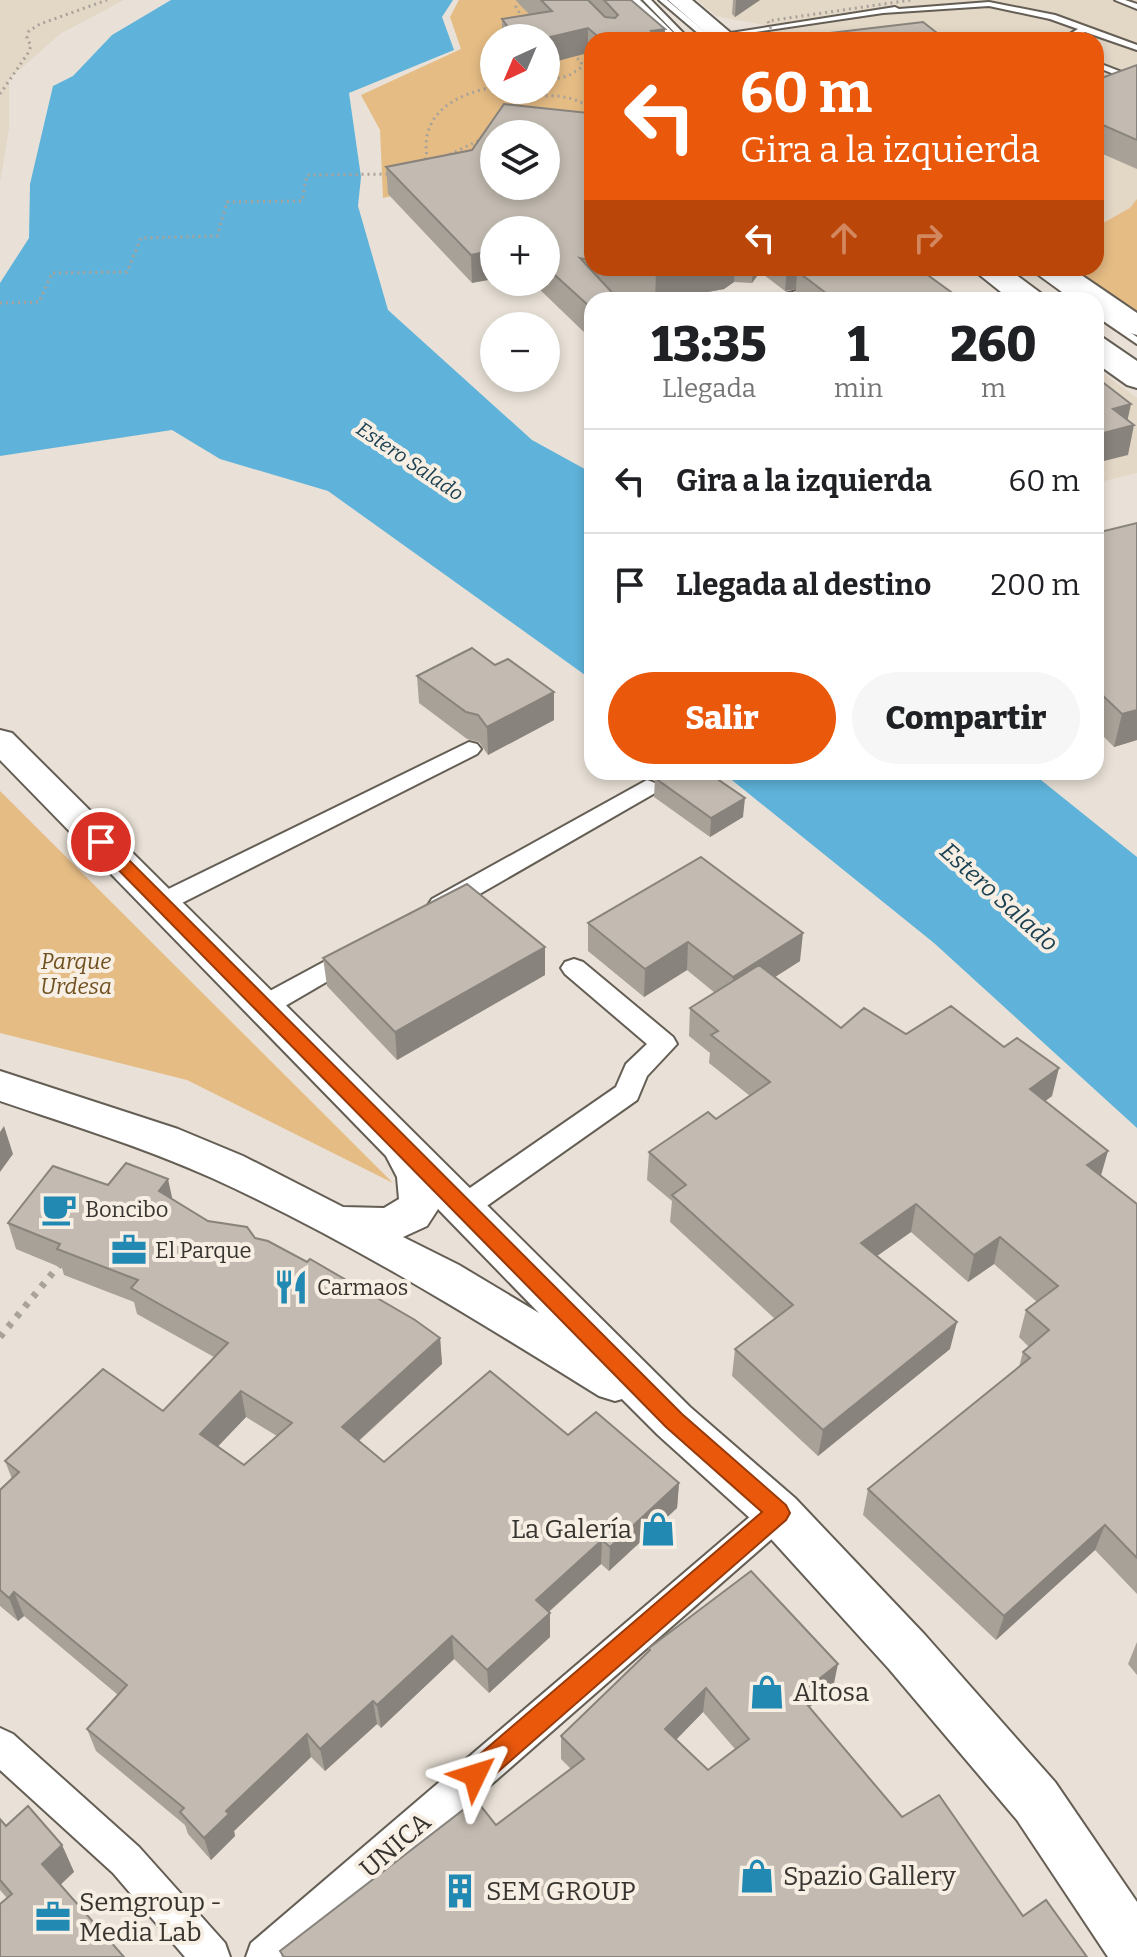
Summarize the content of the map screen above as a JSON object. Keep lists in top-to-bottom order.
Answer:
{
  "streets": {
    "street": ["UNICA"]
  },
  "water": ["Estero Salado"],
  "parks": ["Parque Urdesa"],
  "places": {
    "cafe": ["Boncibo"],
    "office": ["El Parque", "Semgroup - Media Lab"],
    "restaurant": ["Carmaos"],
    "shop": ["La Galería", "Altosa", "Spazio Gallery"],
    "building": ["SEM GROUP"]
  },
  "north": "bottom left",
  "page": {
    "map_buttons": ["+", "−"],
    "turn": ["60 m", "Gira a la izquierda"],
    "eta": [
      "13:35",
      "Llegada",
      "1",
      "min",
      "260",
      "m"
    ],
    "list": [
      {
        "name": "Gira a la izquierda",
        "value": "60 m"
      },
      {
        "name": "Llegada al destino",
        "value": "200 m"
      }
    ],
    "buttons": ["Salir", "Compartir"]
  }
}
